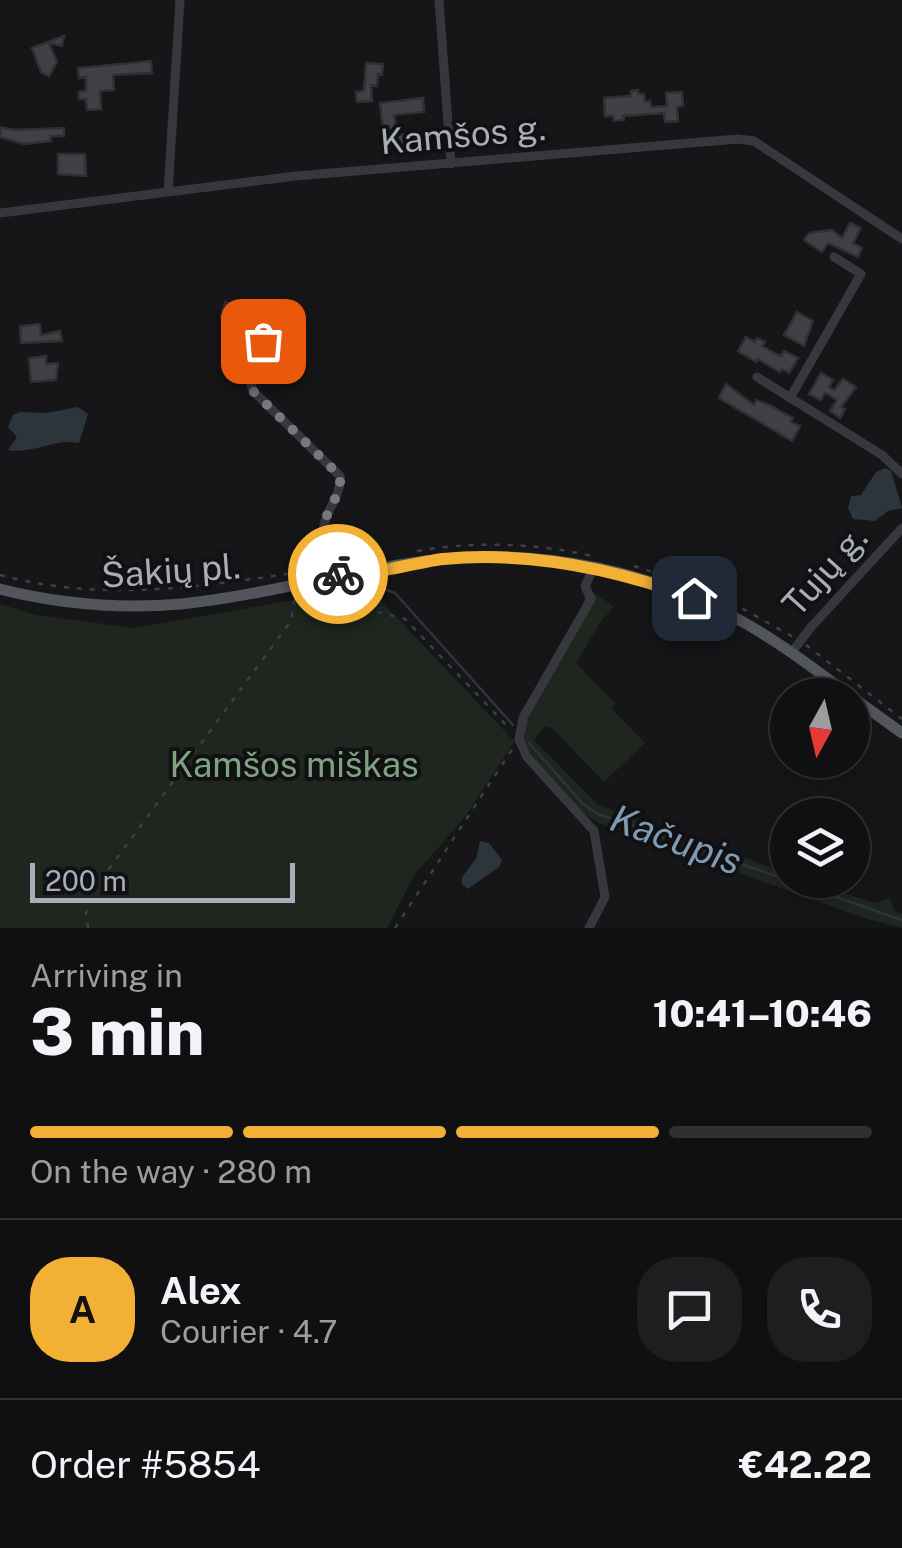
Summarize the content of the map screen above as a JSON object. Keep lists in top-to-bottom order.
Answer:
{
  "streets": {
    "main road": ["Šakių pl."],
    "street": ["Kamšos g.", "Tujų g."]
  },
  "crossings": [
    ["Šakių pl.", "Tujų g."]
  ],
  "water": ["Kačupis"],
  "parks": ["Kamšos miškas"],
  "scale_bar": "200 m",
  "north": "bottom",
  "page": {
    "scale": "200 m",
    "heading": ["3 min", "Arriving in", "10:41–10:46"],
    "panel": [
      "Alex",
      "Courier · 4.7",
      "Order #5854",
      "€42.22"
    ],
    "bar": "On the way · 280 m",
    "round": "A"
  }
}
